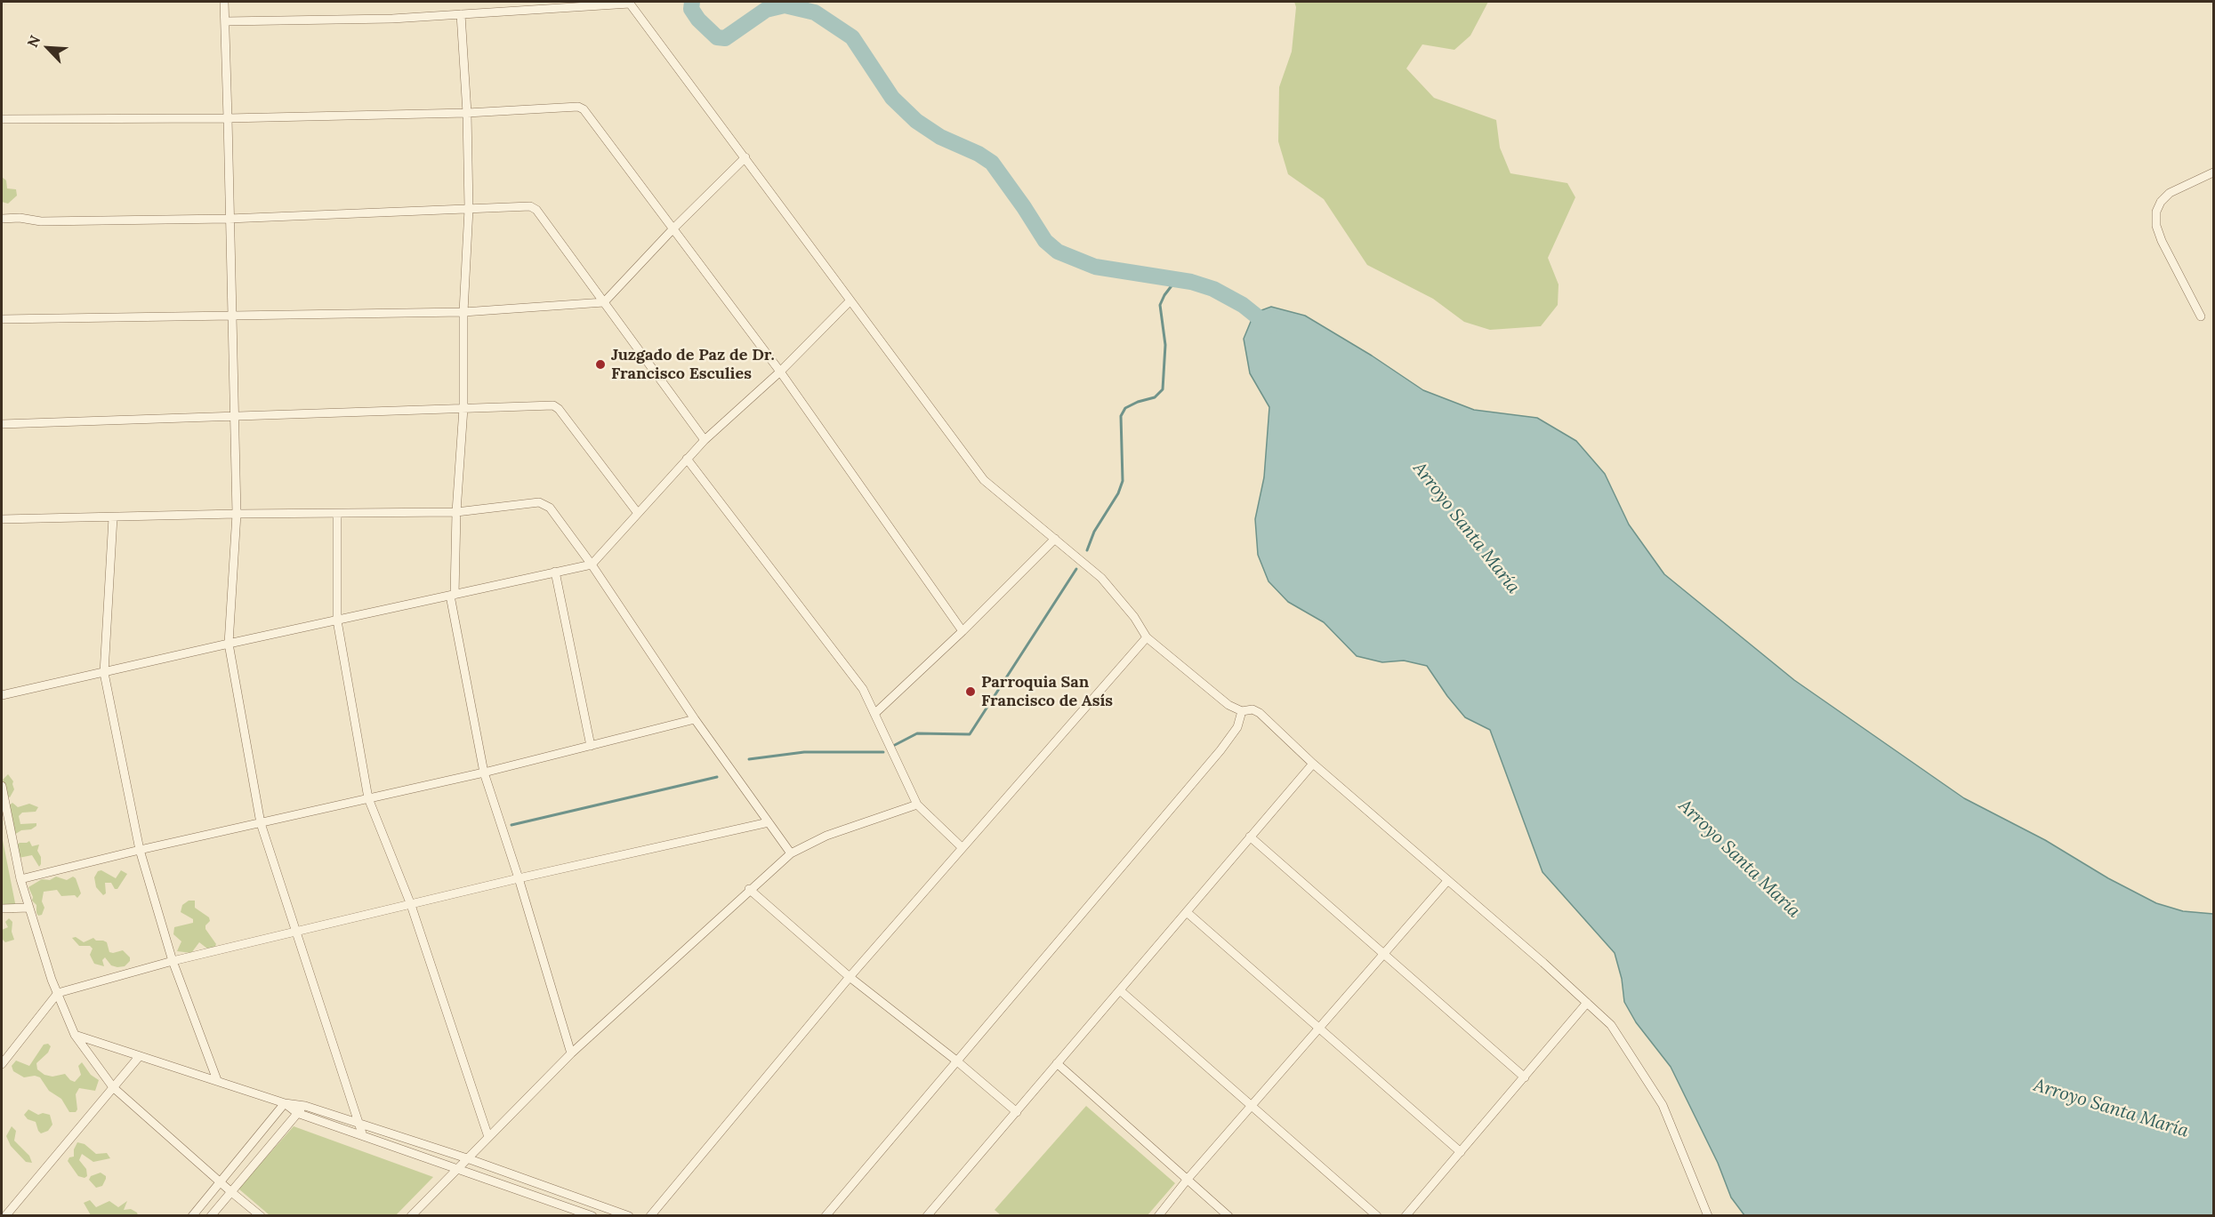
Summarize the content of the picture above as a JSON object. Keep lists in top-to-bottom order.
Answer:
{
  "water": ["Arroyo Santa María"],
  "places": ["Juzgado de Paz de Dr. Francisco Esculies", "Parroquia San Francisco de Asís"],
  "north": "top left"
}
